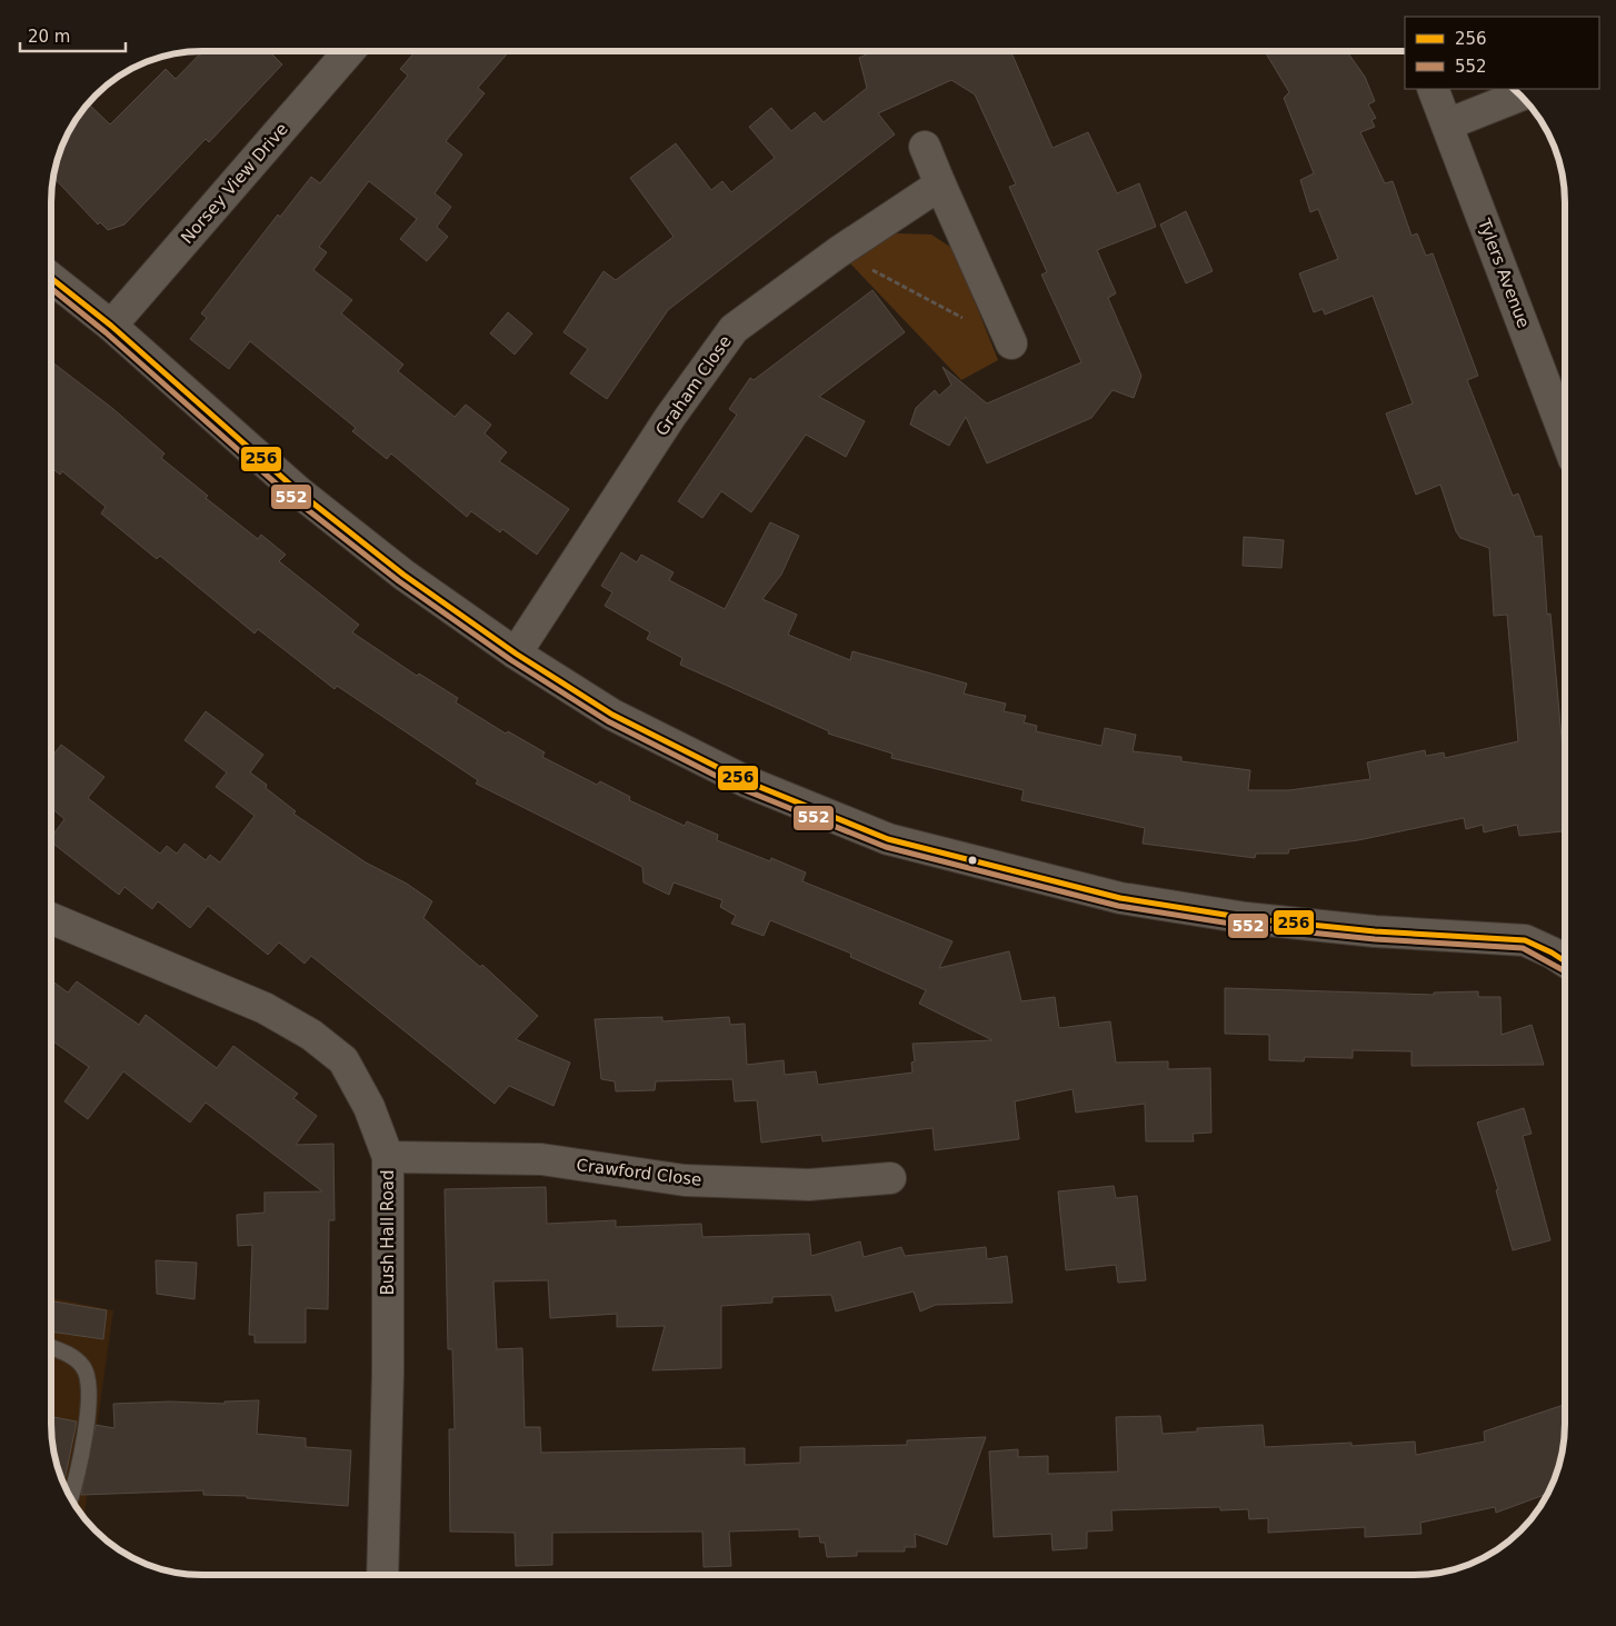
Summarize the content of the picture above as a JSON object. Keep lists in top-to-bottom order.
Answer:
{
  "streets": {
    "street": [
      "Norsey View Drive",
      "Tylers Avenue",
      "Graham Close",
      "Crawford Close",
      "Bush Hall Road"
    ]
  },
  "crossings": [
    ["Crawford Close", "Bush Hall Road"]
  ],
  "lines": ["transit line 256", "transit line 552"],
  "legend": ["256", "552"],
  "scale_bar": "20 m"
}
